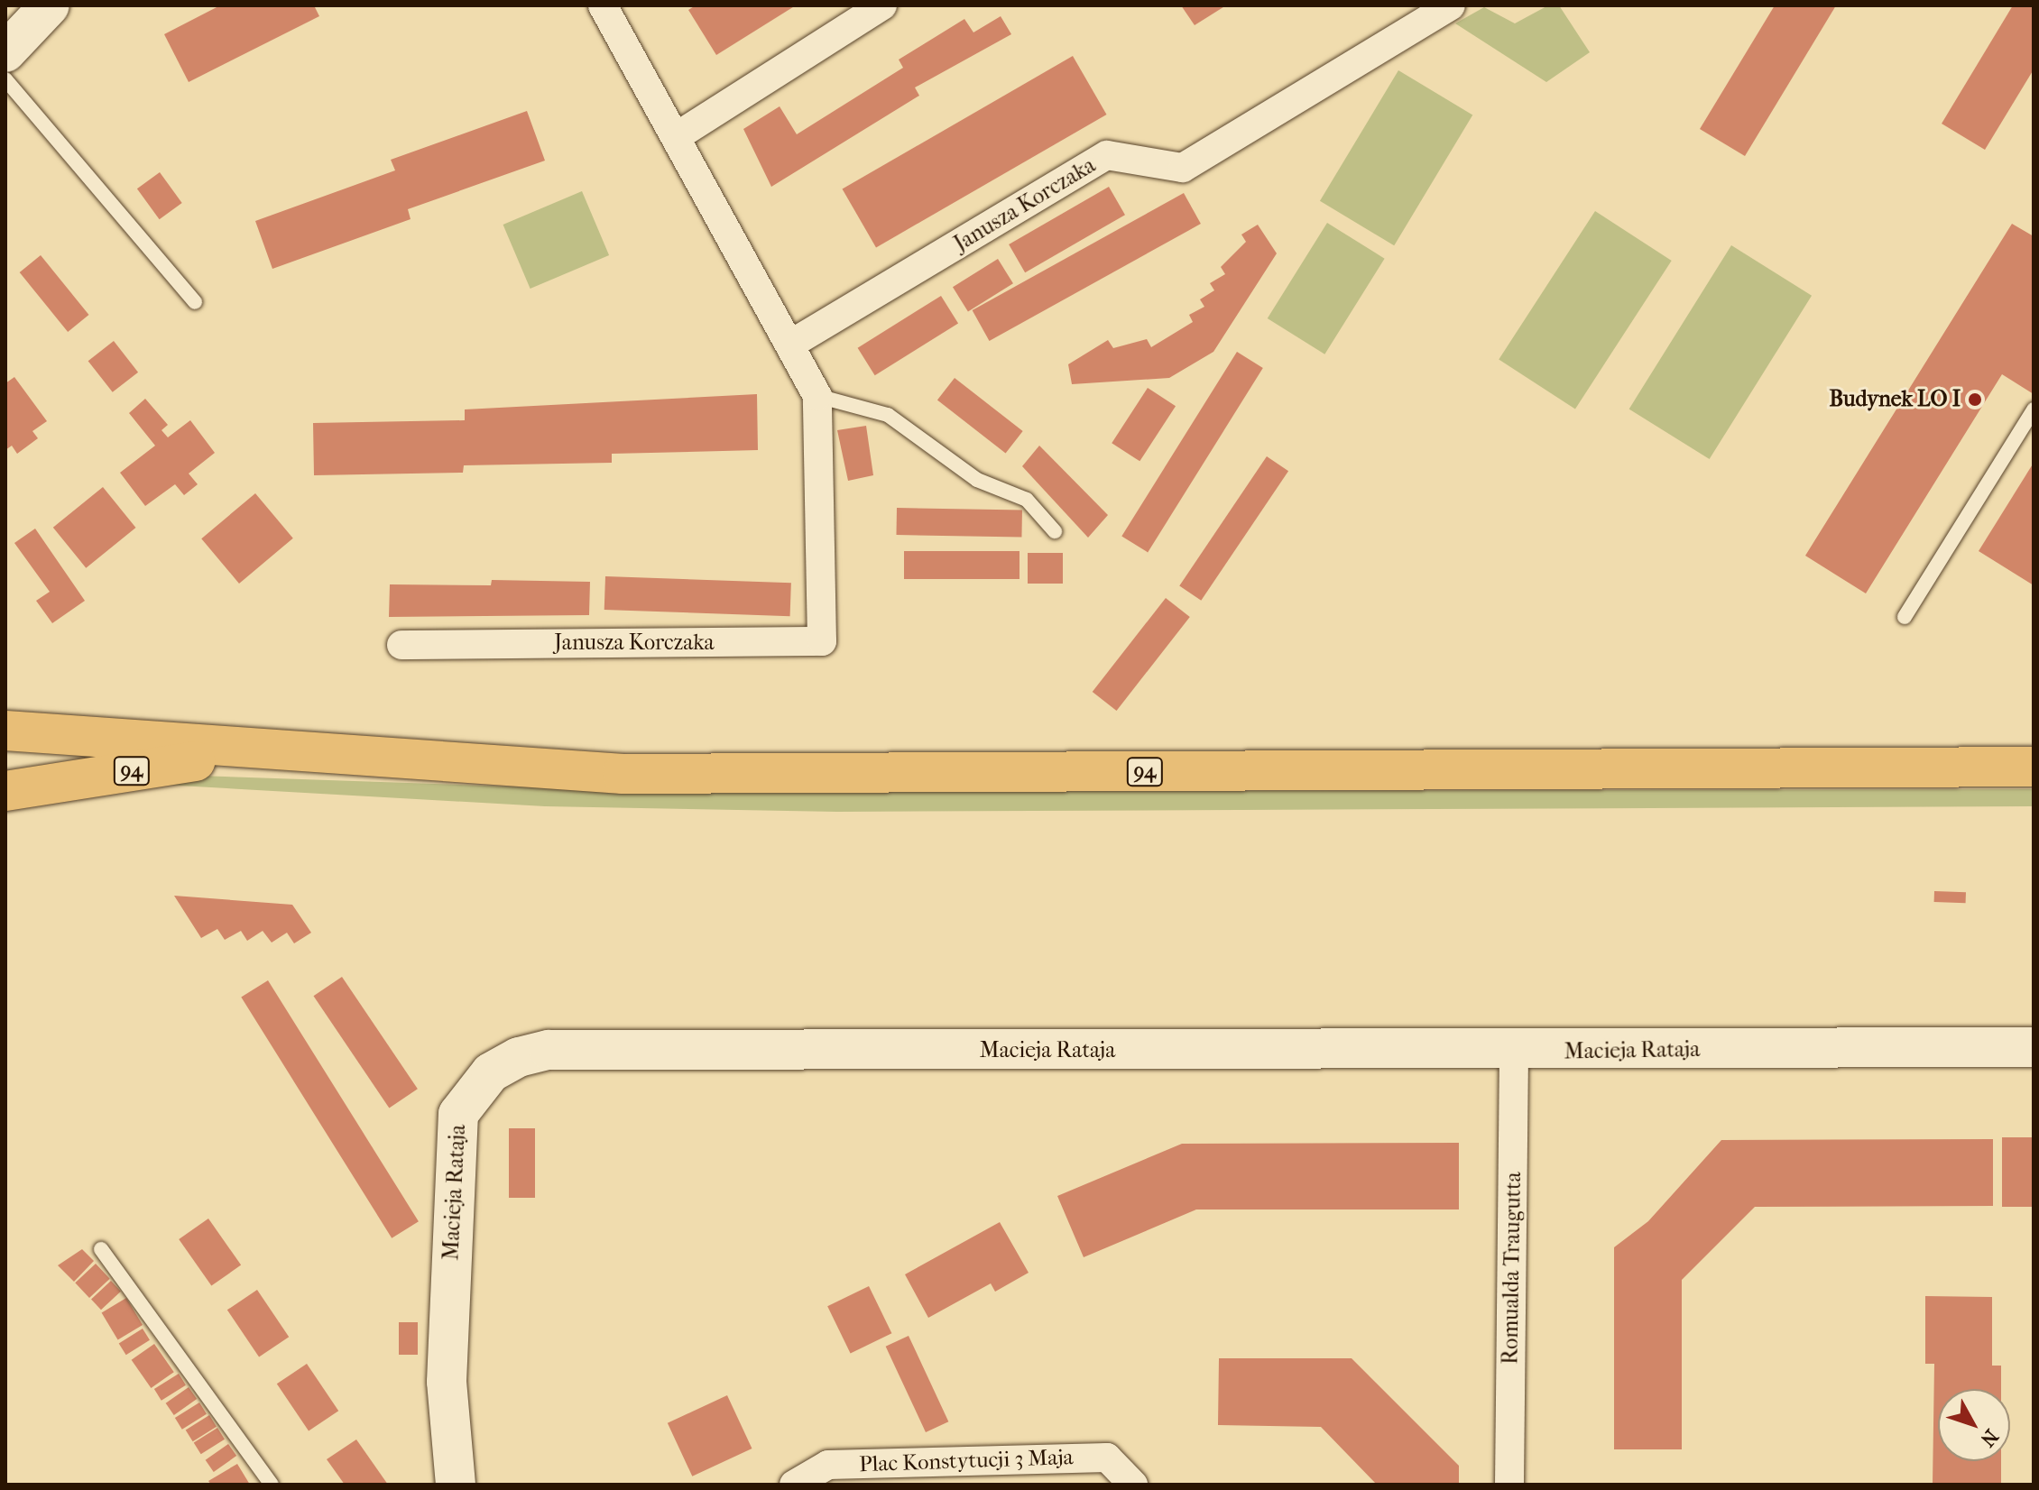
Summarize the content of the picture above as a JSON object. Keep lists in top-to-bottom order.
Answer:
{
  "streets": {
    "main road": ["94"],
    "street": [
      "Janusza Korczaka",
      "Macieja Rataja",
      "Romualda Traugutta",
      "Plac Konstytucji 3 Maja"
    ]
  },
  "crossings": [
    ["Macieja Rataja", "Romualda Traugutta"]
  ],
  "places": ["Budynek LO I"],
  "north": "bottom right"
}
